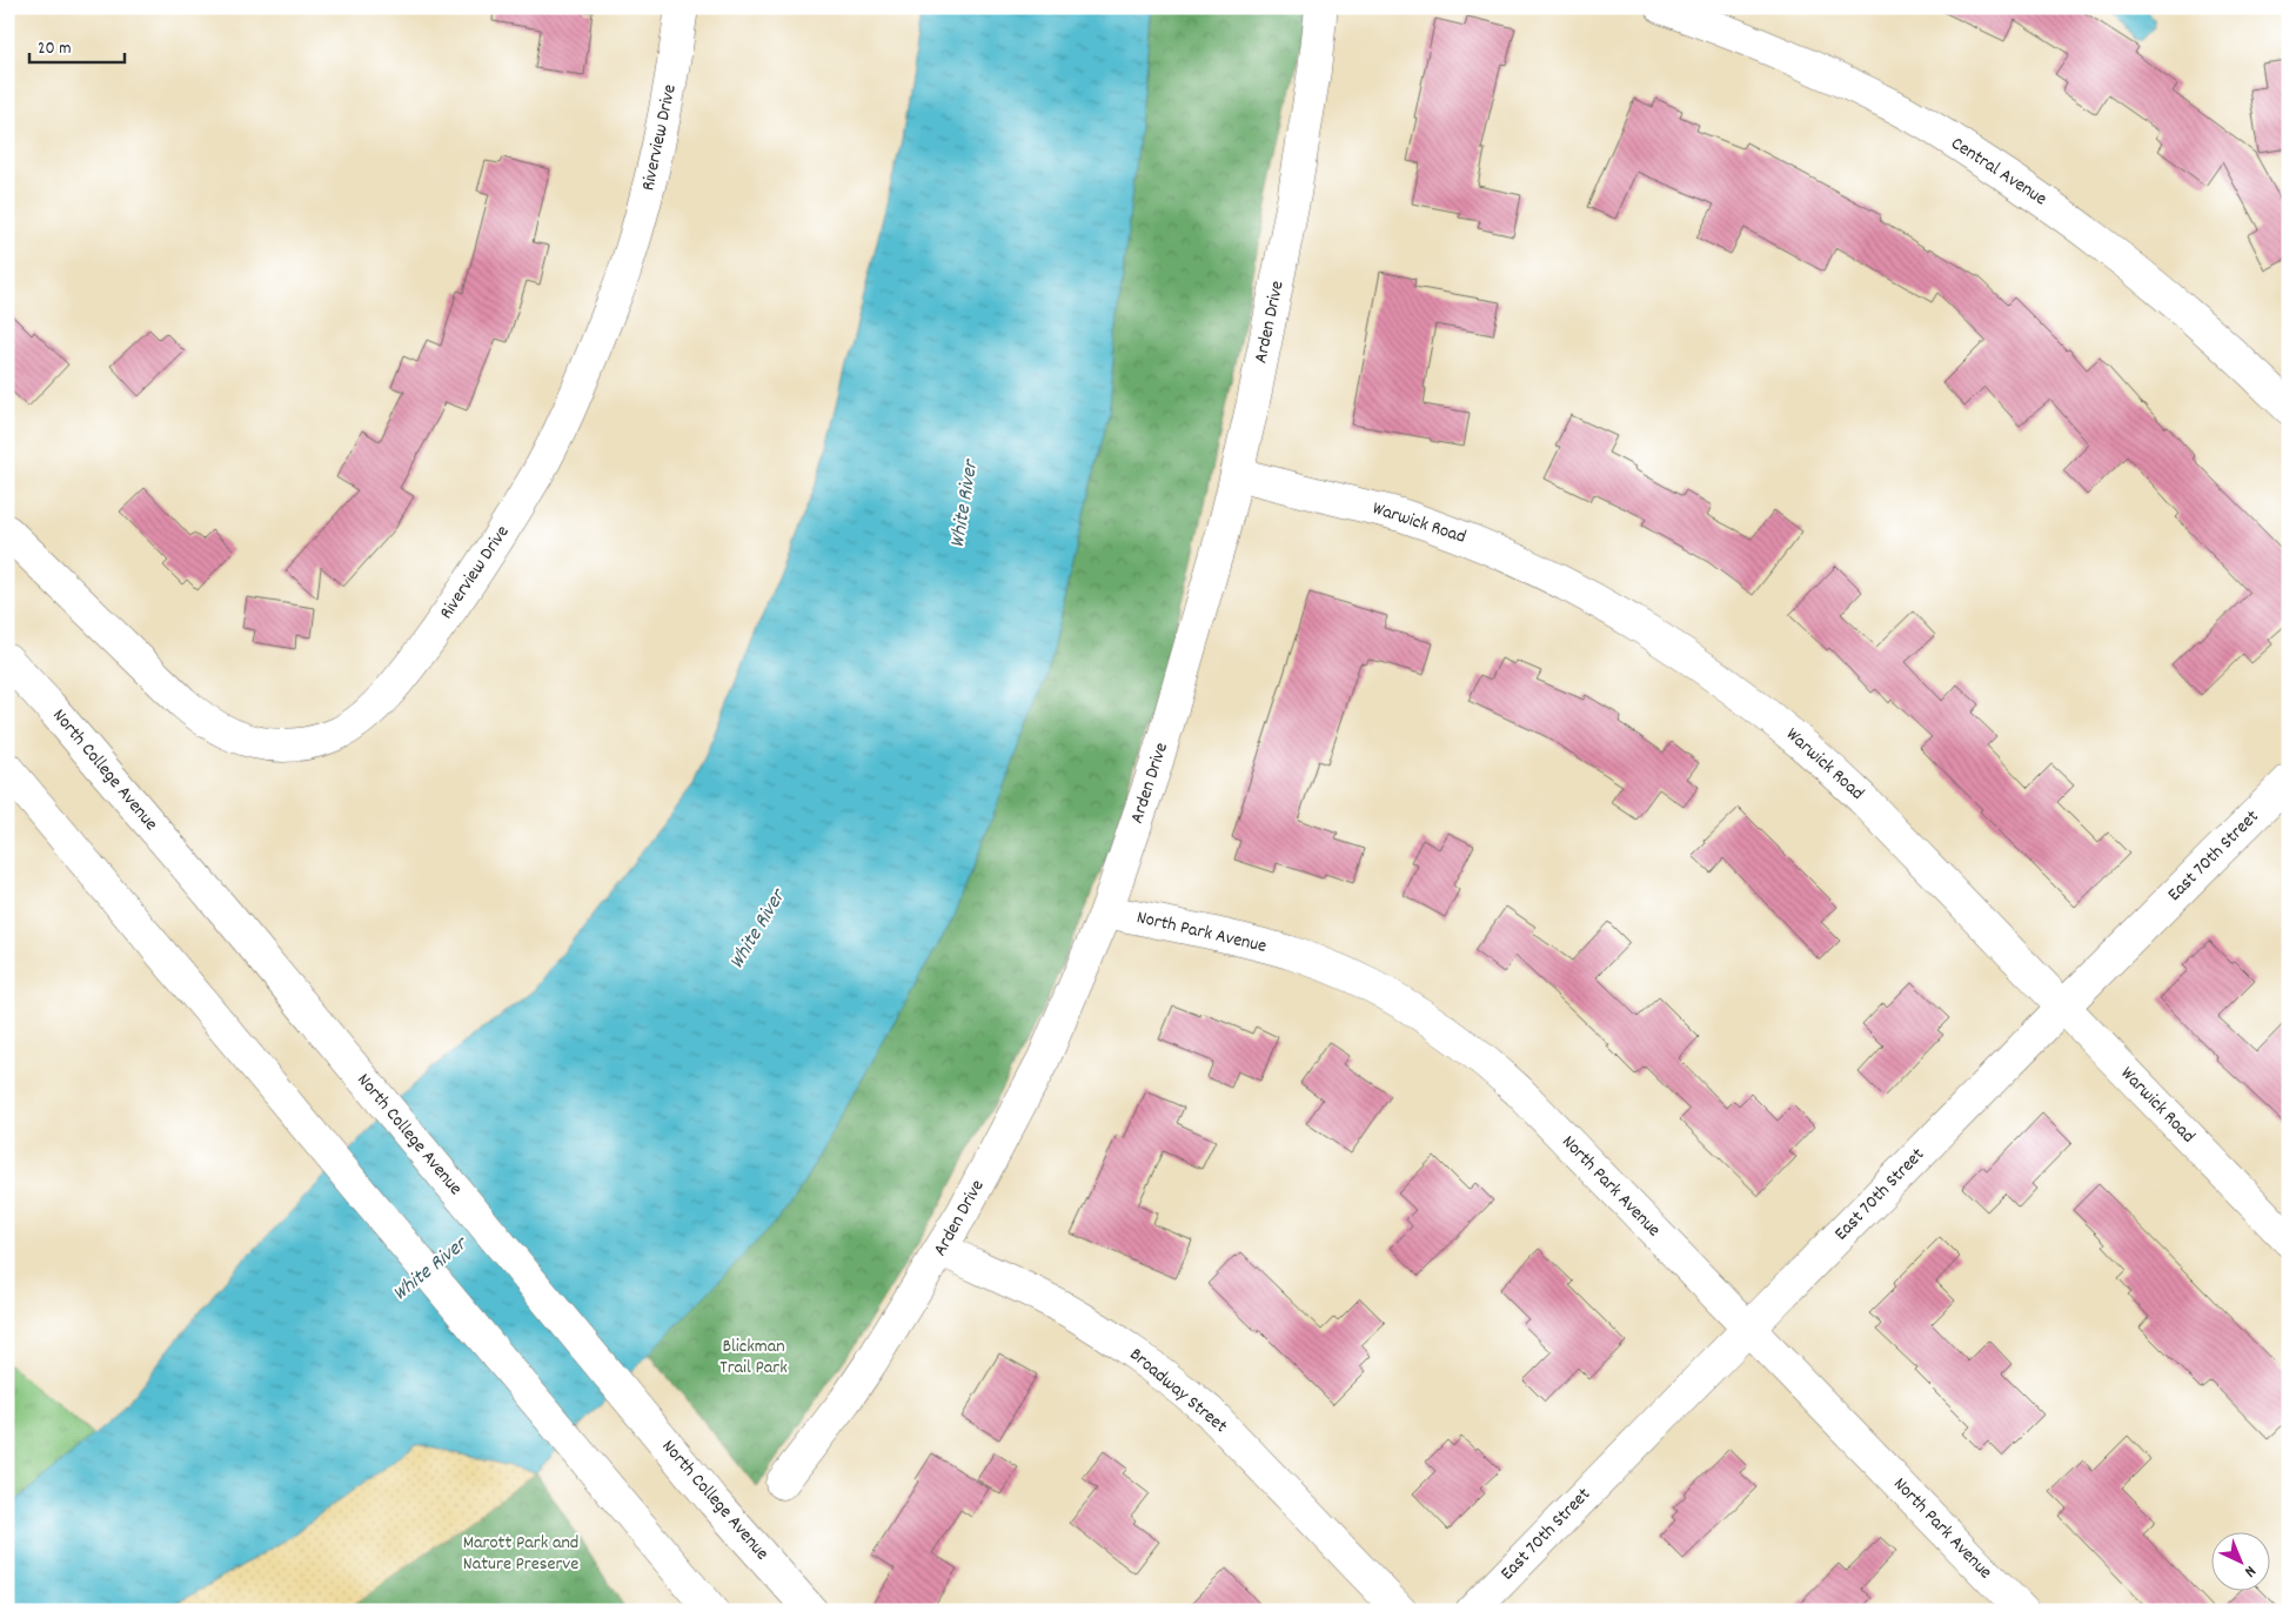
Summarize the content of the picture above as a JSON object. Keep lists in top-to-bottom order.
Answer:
{
  "streets": {
    "street": [
      "Riverview Drive",
      "Central Avenue",
      "Arden Drive",
      "Warwick Road",
      "North College Avenue",
      "East 70th Street",
      "North Park Avenue",
      "Broadway Street"
    ]
  },
  "crossings": [
    ["Arden Drive", "Warwick Road"],
    ["Arden Drive", "North Park Avenue"],
    ["Arden Drive", "Broadway Street"],
    ["Warwick Road", "East 70th Street"],
    ["East 70th Street", "North Park Avenue"]
  ],
  "water": ["White River"],
  "parks": ["Blickman Trail Park", "Marott Park and Nature Preserve"],
  "scale_bar": "20 m",
  "north": "bottom right"
}
